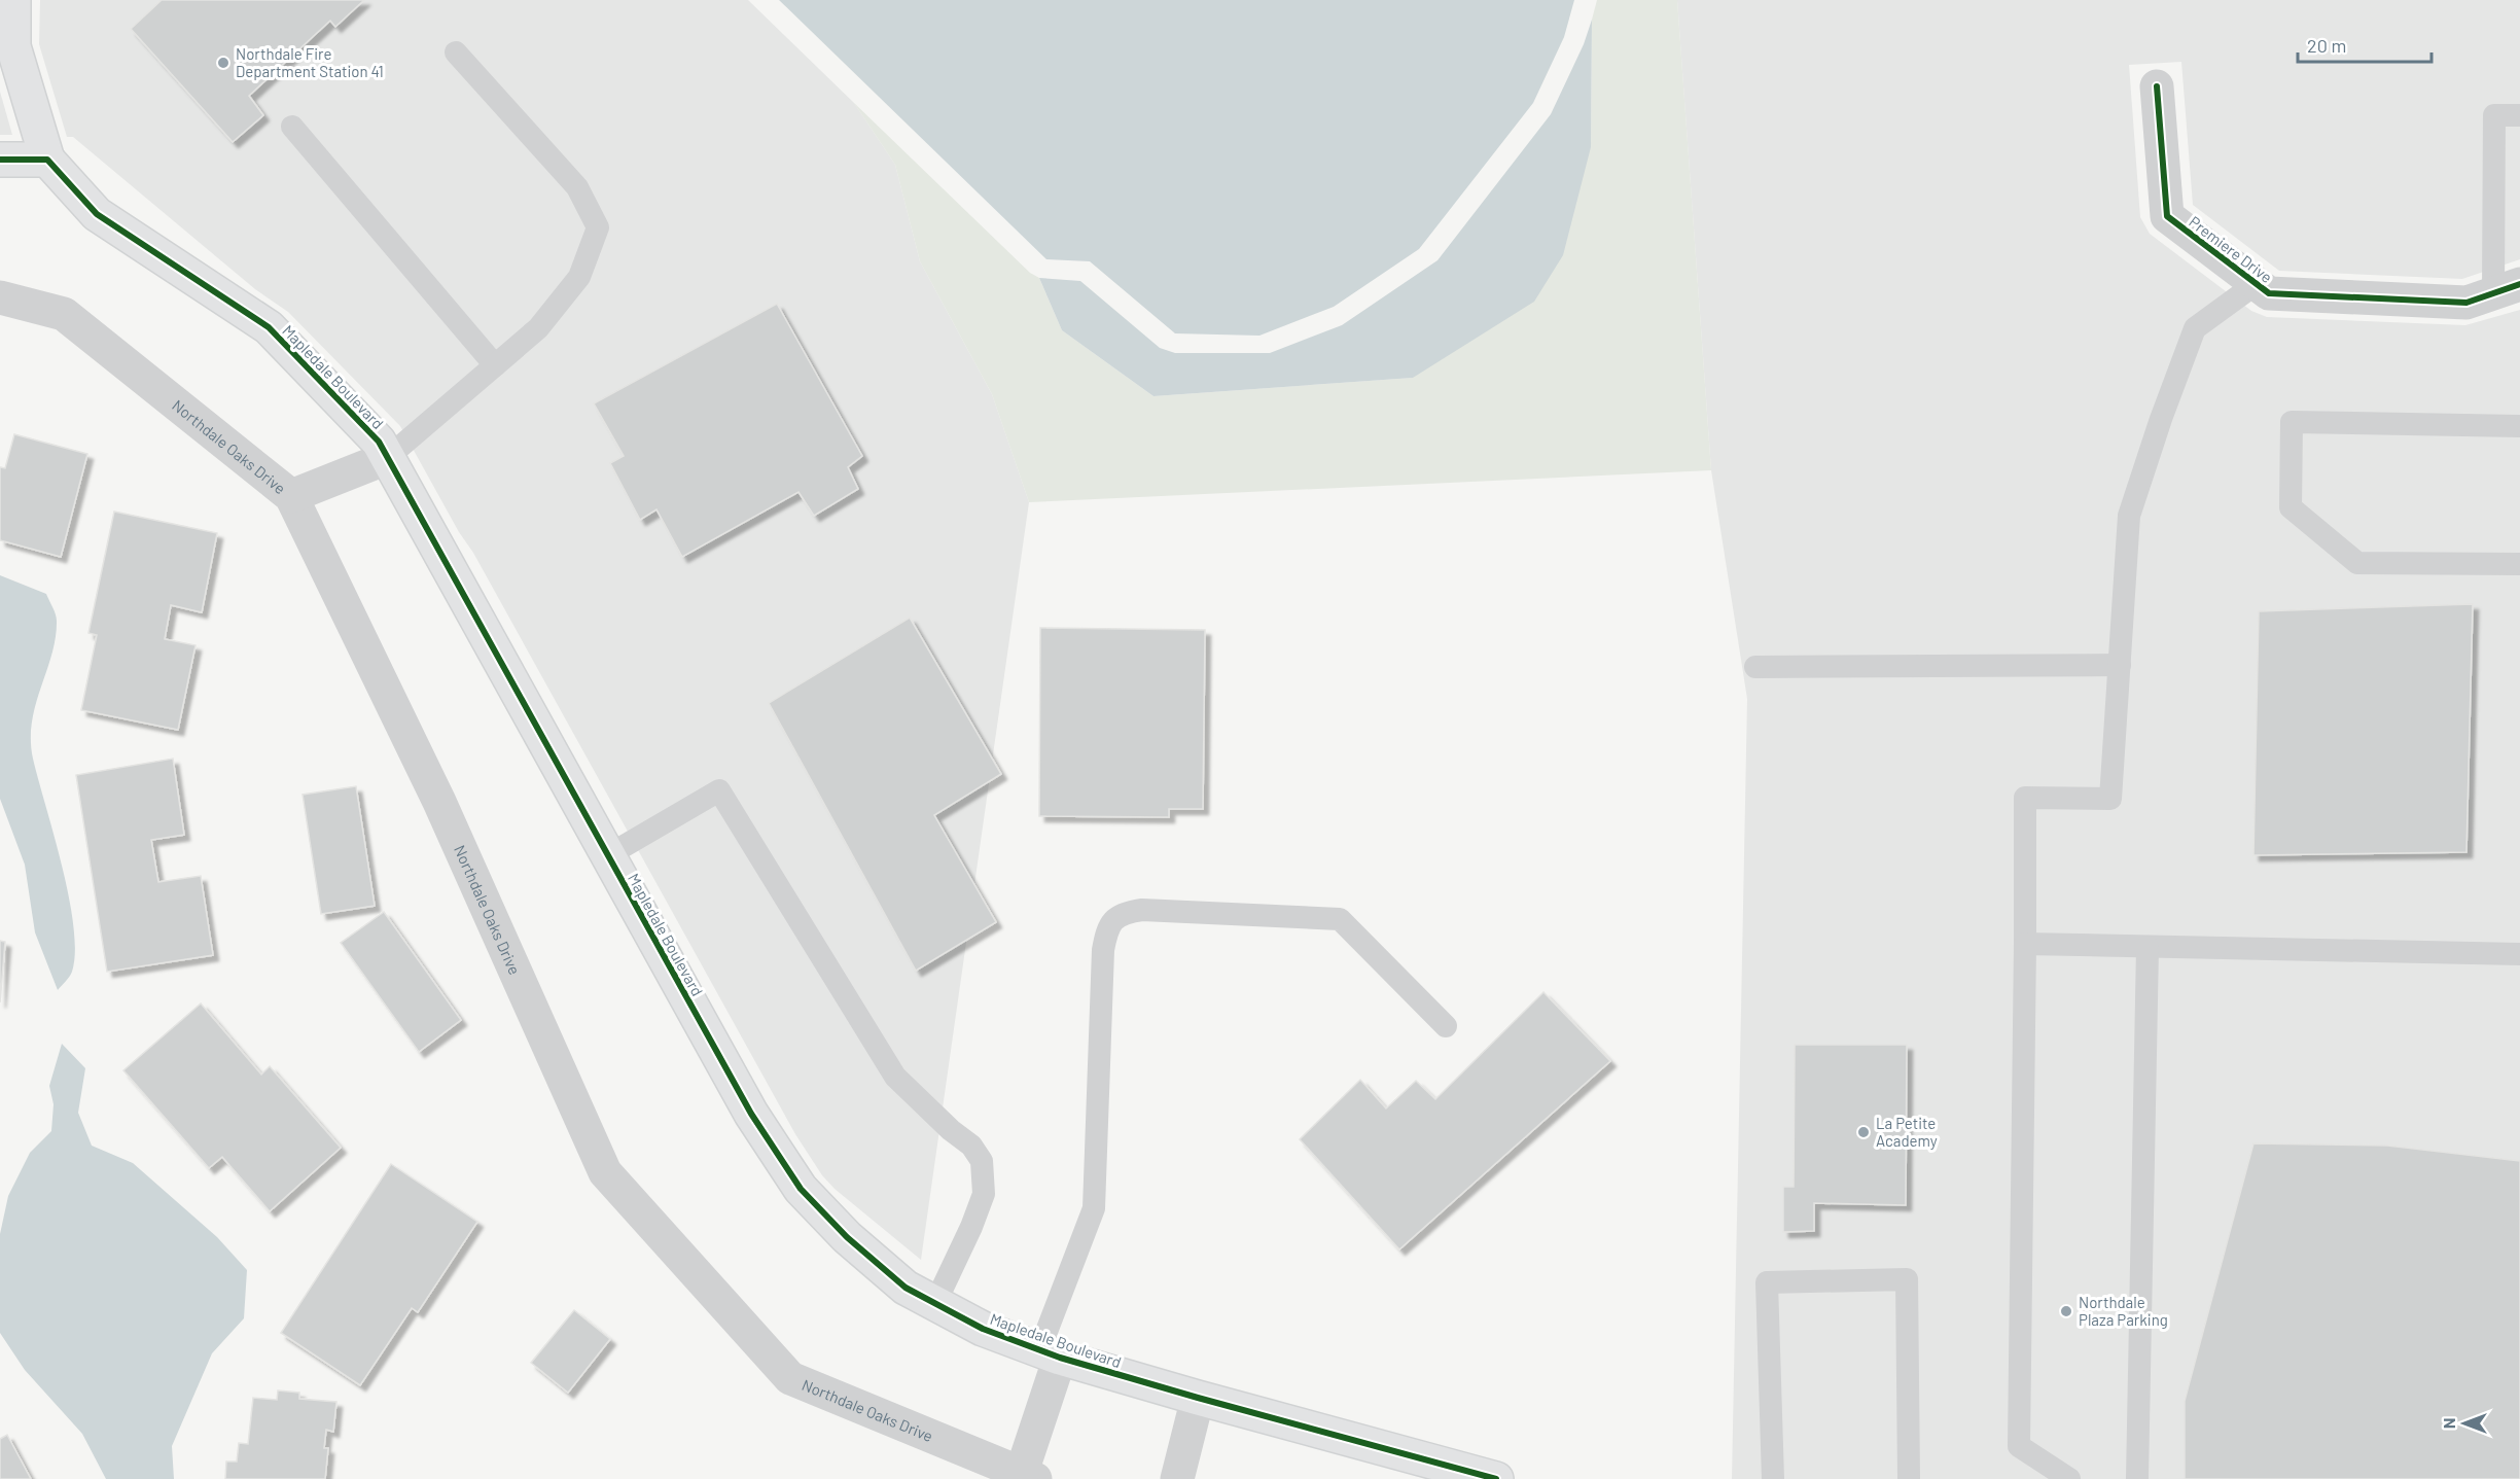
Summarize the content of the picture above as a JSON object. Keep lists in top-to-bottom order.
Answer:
{
  "streets": {
    "street": ["Premiere Drive", "Mapledale Boulevard", "Northdale Oaks Drive"]
  },
  "crossings": [
    ["Mapledale Boulevard", "Northdale Oaks Drive"]
  ],
  "places": ["Northdale Fire Department Station 41", "La Petite Academy", "Northdale Plaza Parking"],
  "scale_bar": "20 m",
  "north": "left"
}
